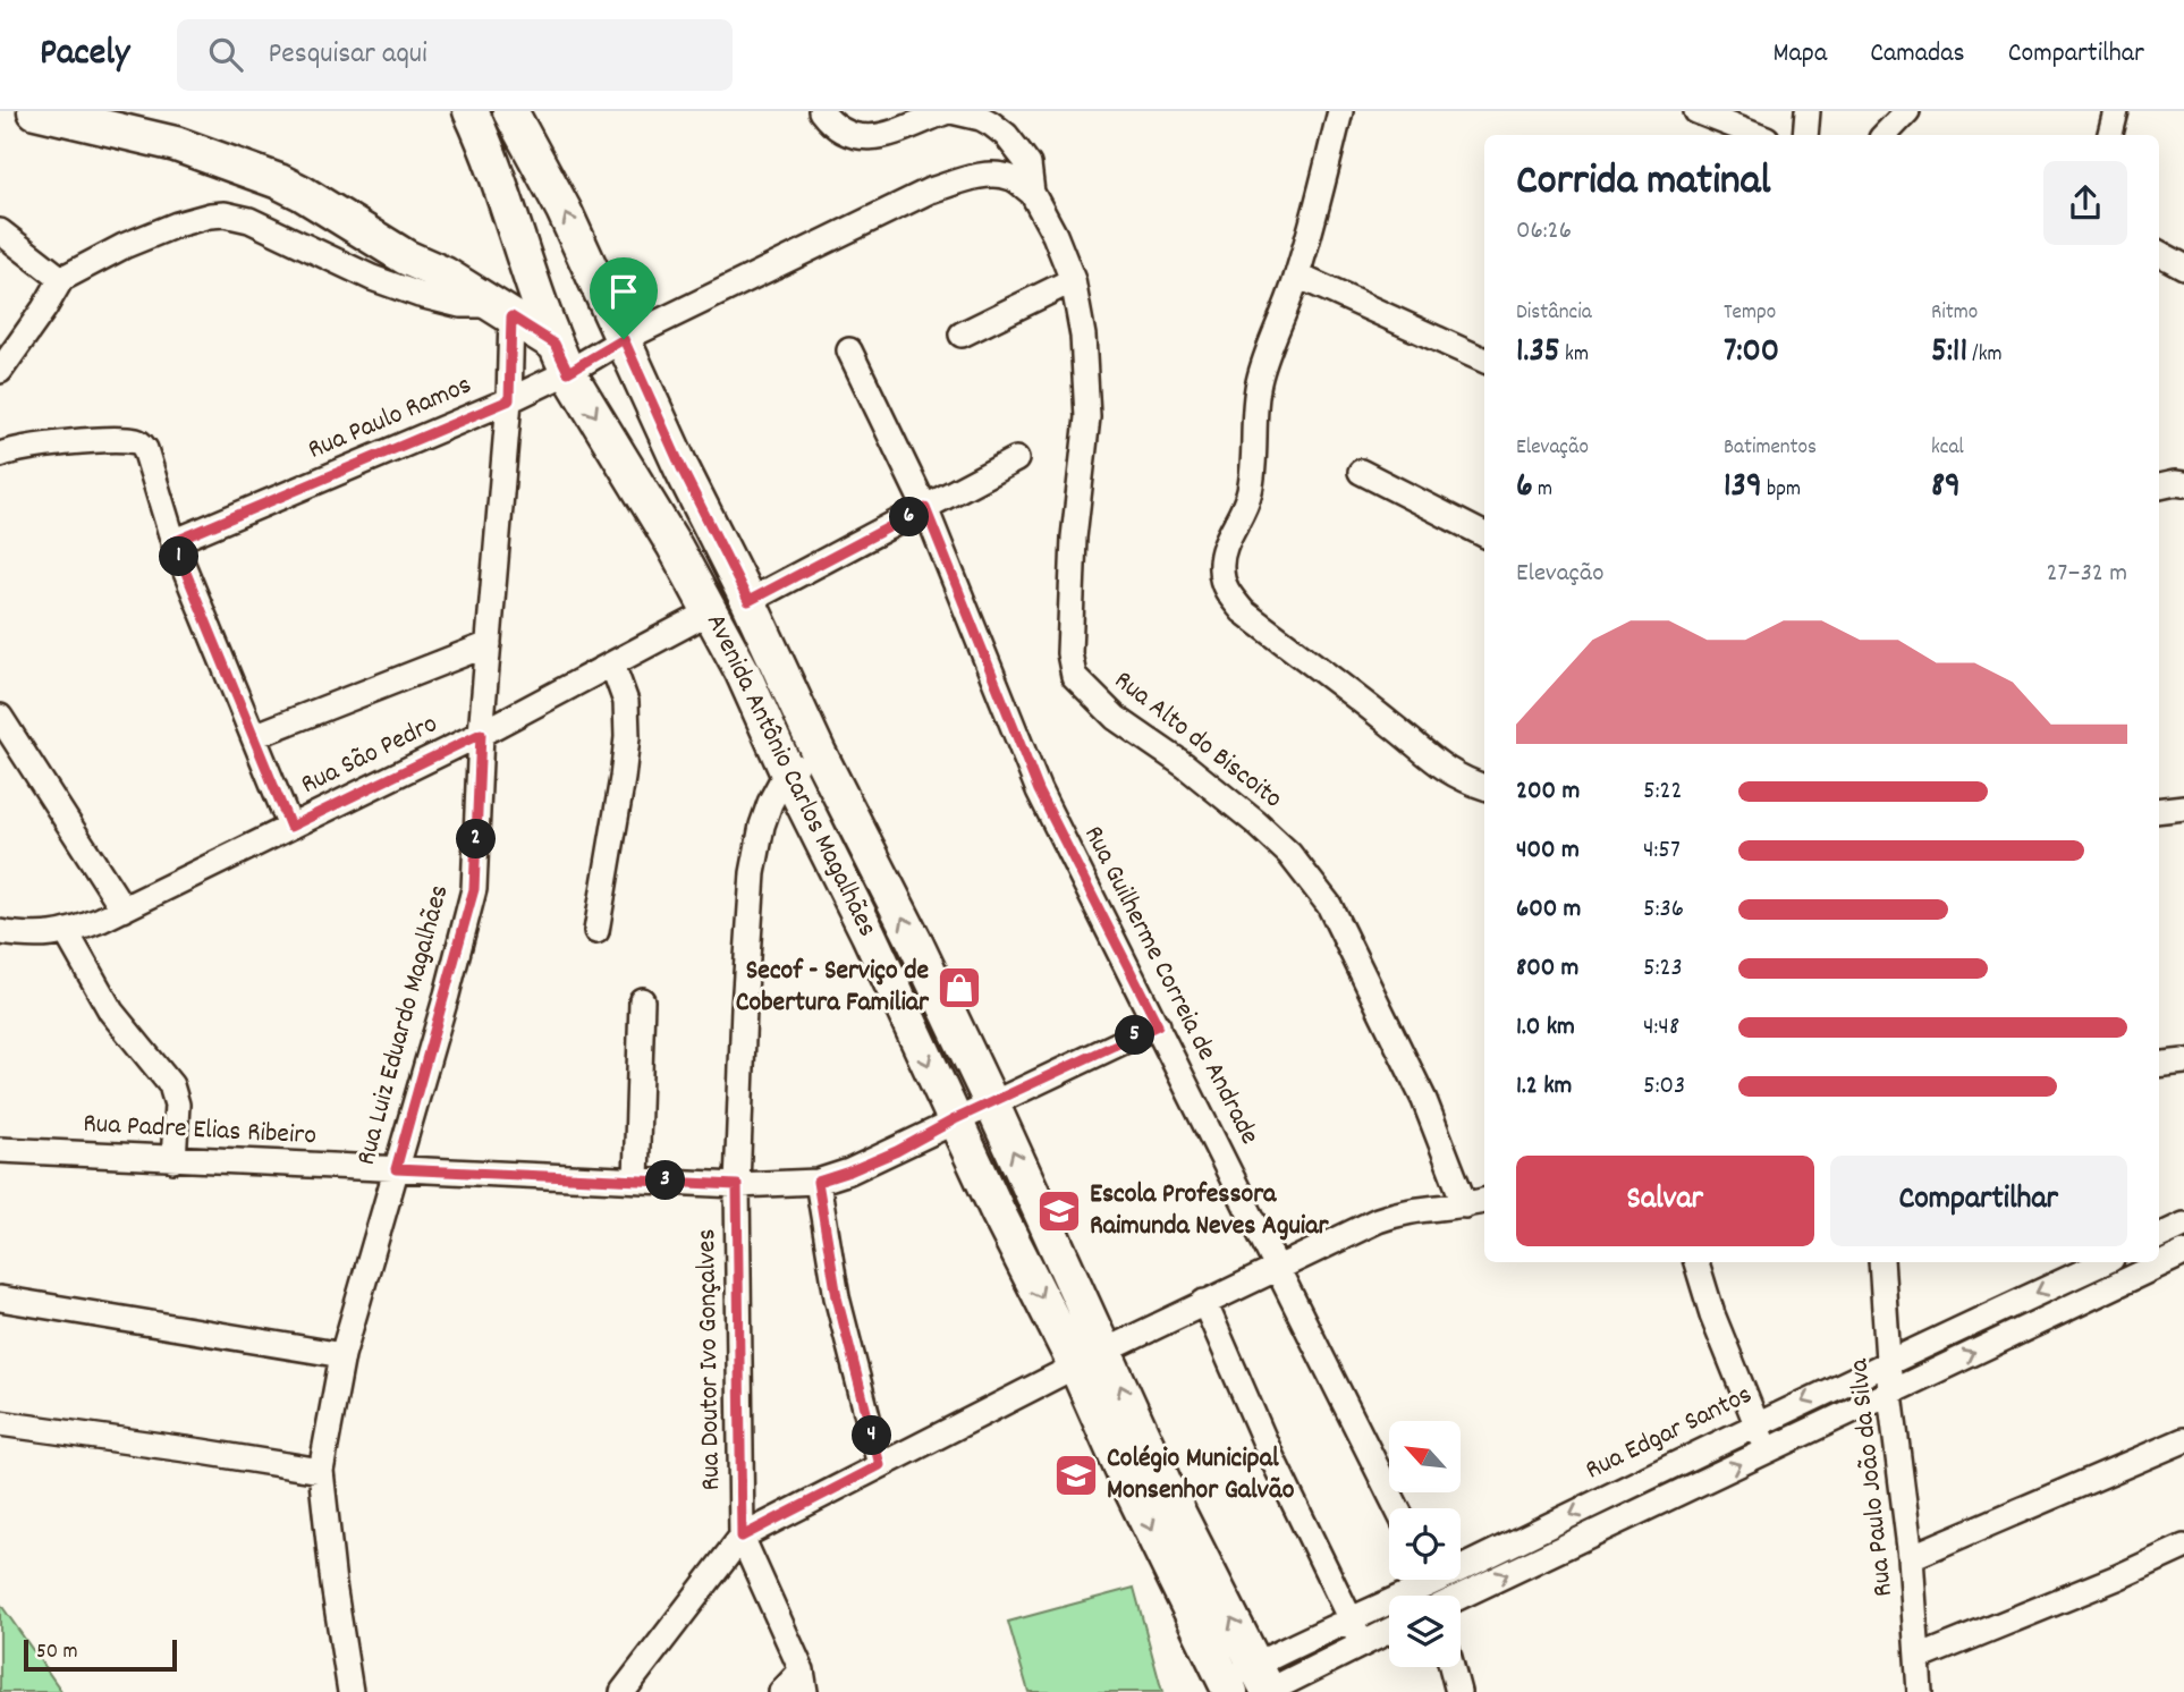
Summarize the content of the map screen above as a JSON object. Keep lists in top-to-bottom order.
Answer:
{
  "streets": {
    "main road": ["Avenida Antônio Carlos Magalhães"],
    "street": [
      "Rua Paulo Ramos",
      "Rua Alto do Biscoito",
      "Rua São Pedro",
      "Rua Guilherme Correia de Andrade",
      "Rua Luiz Eduardo Magalhães",
      "Rua Padre Elias Ribeiro",
      "Rua Doutor Ivo Gonçalves",
      "Rua Edgar Santos",
      "Rua Paulo João da Silva"
    ]
  },
  "crossings": [
    ["Rua Paulo Ramos", "Rua Alto do Biscoito"],
    ["Rua Paulo Ramos", "Avenida Antônio Carlos Magalhães"],
    ["Rua Paulo Ramos", "Rua Luiz Eduardo Magalhães"],
    ["Rua São Pedro", "Avenida Antônio Carlos Magalhães"],
    ["Rua São Pedro", "Rua Luiz Eduardo Magalhães"],
    ["Avenida Antônio Carlos Magalhães", "Rua Luiz Eduardo Magalhães"],
    ["Avenida Antônio Carlos Magalhães", "Rua Padre Elias Ribeiro"],
    ["Avenida Antônio Carlos Magalhães", "Rua Doutor Ivo Gonçalves"],
    ["Avenida Antônio Carlos Magalhães", "Rua Edgar Santos"],
    ["Rua Guilherme Correia de Andrade", "Rua Padre Elias Ribeiro"],
    ["Rua Luiz Eduardo Magalhães", "Rua Padre Elias Ribeiro"],
    ["Rua Padre Elias Ribeiro", "Rua Doutor Ivo Gonçalves"],
    ["Rua Edgar Santos", "Rua Paulo João da Silva"]
  ],
  "places": {
    "shop": ["Secof - Serviço de Cobertura Familiar"],
    "school or university": ["Escola Professora Raimunda Neves Aguiar", "Colégio Municipal Monsenhor Galvão"]
  },
  "scale_bar": "50 m",
  "north": "top left",
  "page": {
    "header": "Pacely",
    "search": "Pesquisar aqui",
    "nav": ["Mapa", "Camadas", "Compartilhar"],
    "heading": ["Corrida matinal", "06:26"],
    "stats": [
      ["Distância", "1.35 km"],
      ["Tempo", "7:00"],
      ["Ritmo", "5:11 /km"],
      ["Elevação", "6 m"],
      ["Batimentos", "139 bpm"],
      ["kcal", "89"]
    ],
    "pins": [
      "6",
      "1",
      "2",
      "5",
      "3",
      "4"
    ],
    "chart": ["Elevação", "27–32 m"],
    "list": [
      {
        "name": "200 m",
        "note": "5:22"
      },
      {
        "name": "400 m",
        "note": "4:57"
      },
      {
        "name": "600 m",
        "note": "5:36"
      },
      {
        "name": "800 m",
        "note": "5:23"
      },
      {
        "name": "1.0 km",
        "note": "4:48"
      },
      {
        "name": "1.2 km",
        "note": "5:03"
      }
    ],
    "buttons": ["Salvar", "Compartilhar"],
    "scale": "50 m"
  }
}
